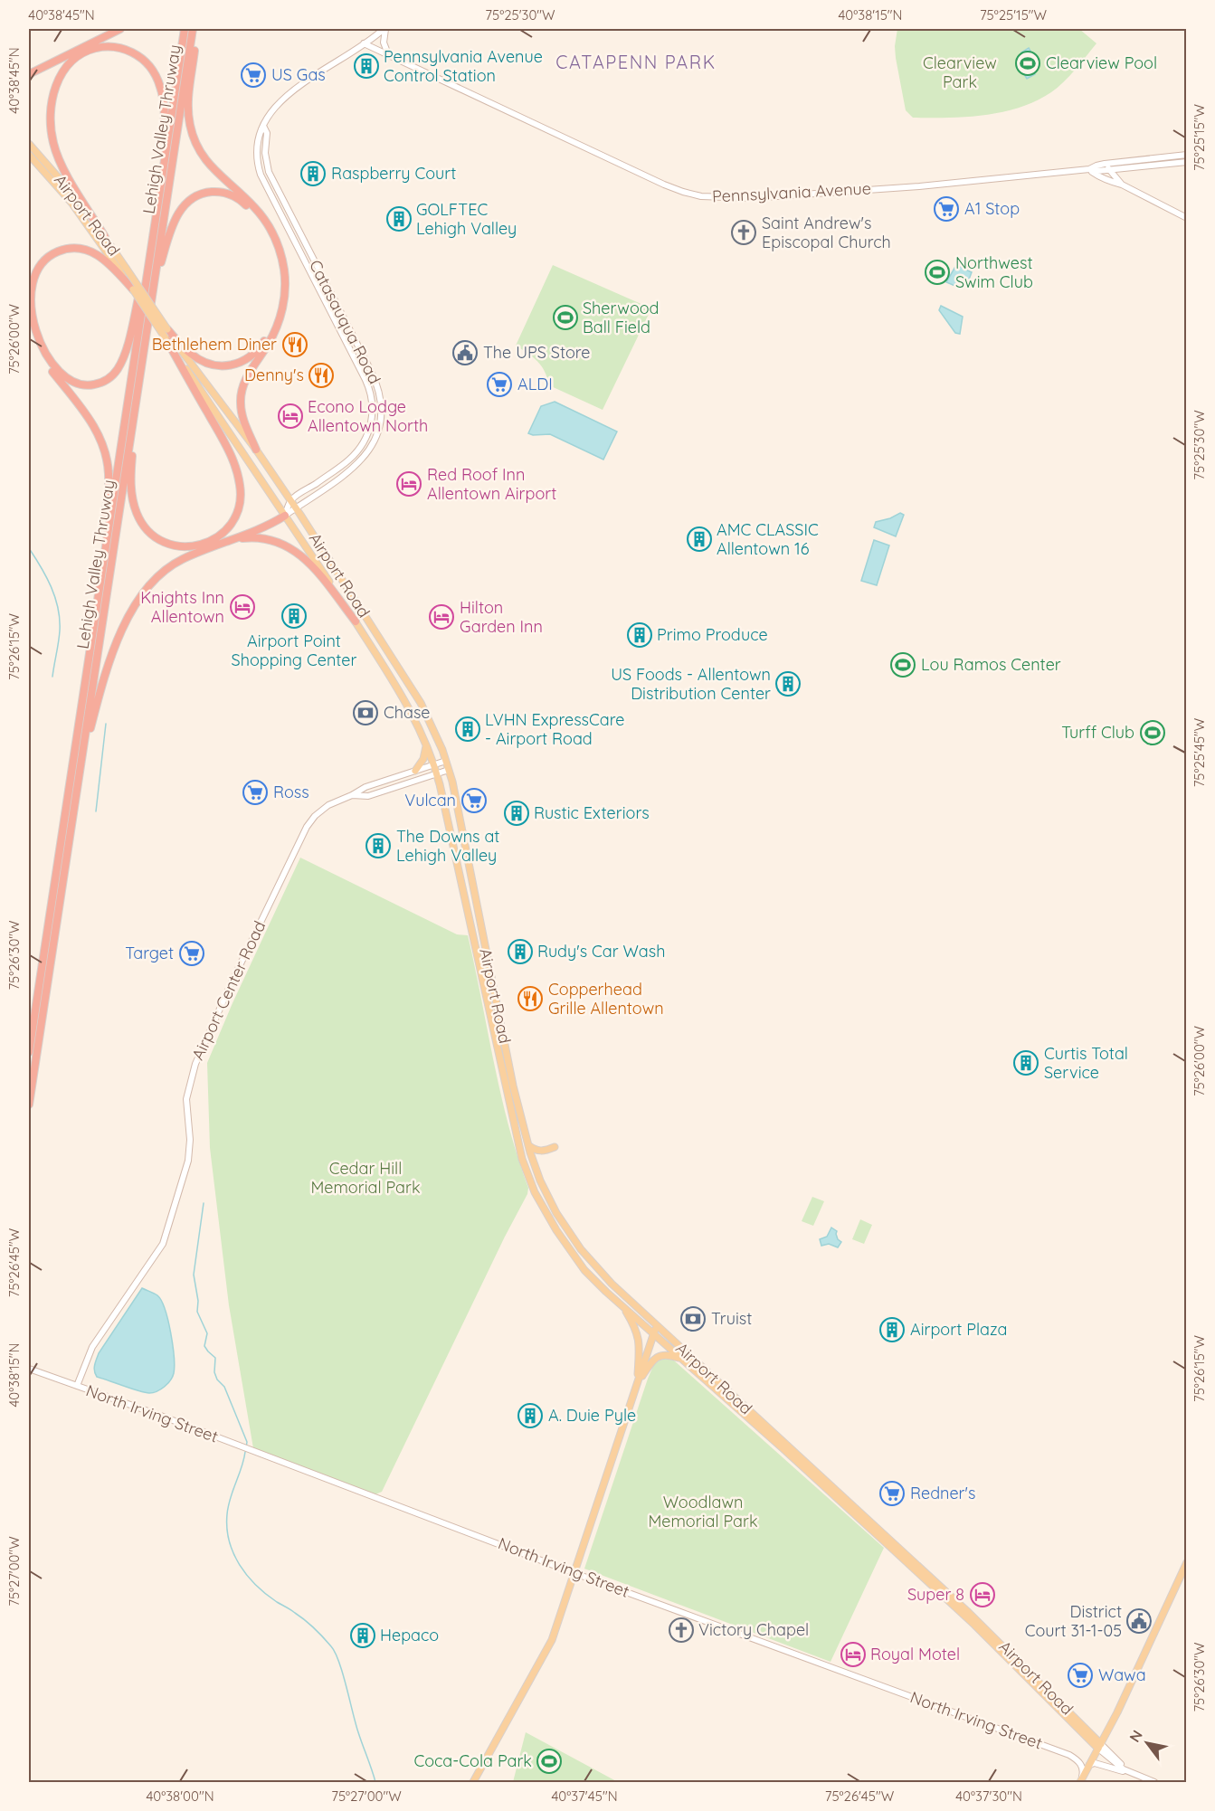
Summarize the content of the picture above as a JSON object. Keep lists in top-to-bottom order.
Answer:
{
  "streets": {
    "highway": ["Lehigh Valley Thruway"],
    "main road": ["Airport Road"],
    "street": [
      "Pennsylvania Avenue",
      "Catasauqua Road",
      "Airport Center Road",
      "North Irving Street"
    ]
  },
  "crossings": [
    ["Pennsylvania Avenue", "Catasauqua Road"],
    ["Airport Road", "Catasauqua Road"],
    ["Airport Road", "Airport Center Road"],
    ["Airport Center Road", "North Irving Street"]
  ],
  "districts": ["CATAPENN PARK"],
  "parks": ["Clearview Park", "Cedar Hill Memorial Park", "Woodlawn Memorial Park"],
  "places": {
    "sports": [
      "Clearview Pool",
      "Northwest Swim Club",
      "Sherwood Ball Field",
      "Lou Ramos Center",
      "Turff Club",
      "Coca-Cola Park"
    ],
    "building": [
      "Pennsylvania Avenue Control Station",
      "Raspberry Court",
      "GOLFTEC Lehigh Valley",
      "AMC CLASSIC Allentown 16",
      "Airport Point Shopping Center",
      "Primo Produce",
      "US Foods - Allentown Distribution Center",
      "LVHN ExpressCare - Airport Road",
      "Rustic Exteriors",
      "The Downs at Lehigh Valley",
      "Rudy's Car Wash",
      "Curtis Total Service",
      "Airport Plaza",
      "A. Duie Pyle",
      "Hepaco"
    ],
    "supermarket": [
      "US Gas",
      "A1 Stop",
      "ALDI",
      "Ross",
      "Vulcan",
      "Target",
      "Redner's",
      "Wawa"
    ],
    "church": ["Saint Andrew's Episcopal Church", "Victory Chapel"],
    "restaurant": ["Bethlehem Diner", "Denny's", "Copperhead Grille Allentown"],
    "public building": ["The UPS Store", "District Court 31-1-05"],
    "hotel": [
      "Econo Lodge Allentown North",
      "Red Roof Inn Allentown Airport",
      "Knights Inn Allentown",
      "Hilton Garden Inn",
      "Super 8",
      "Royal Motel"
    ],
    "bank": ["Chase", "Truist"]
  },
  "north": "top left",
  "coordinates": [
    "40°38'45\"N",
    "75°25'30\"W",
    "40°38'15\"N",
    "75°25'15\"W",
    "75°26'00\"W",
    "75°26'15\"W",
    "75°25'45\"W",
    "75°26'30\"W",
    "75°26'45\"W",
    "75°27'00\"W",
    "40°38'00\"N",
    "40°37'45\"N",
    "40°37'30\"N"
  ]
}
